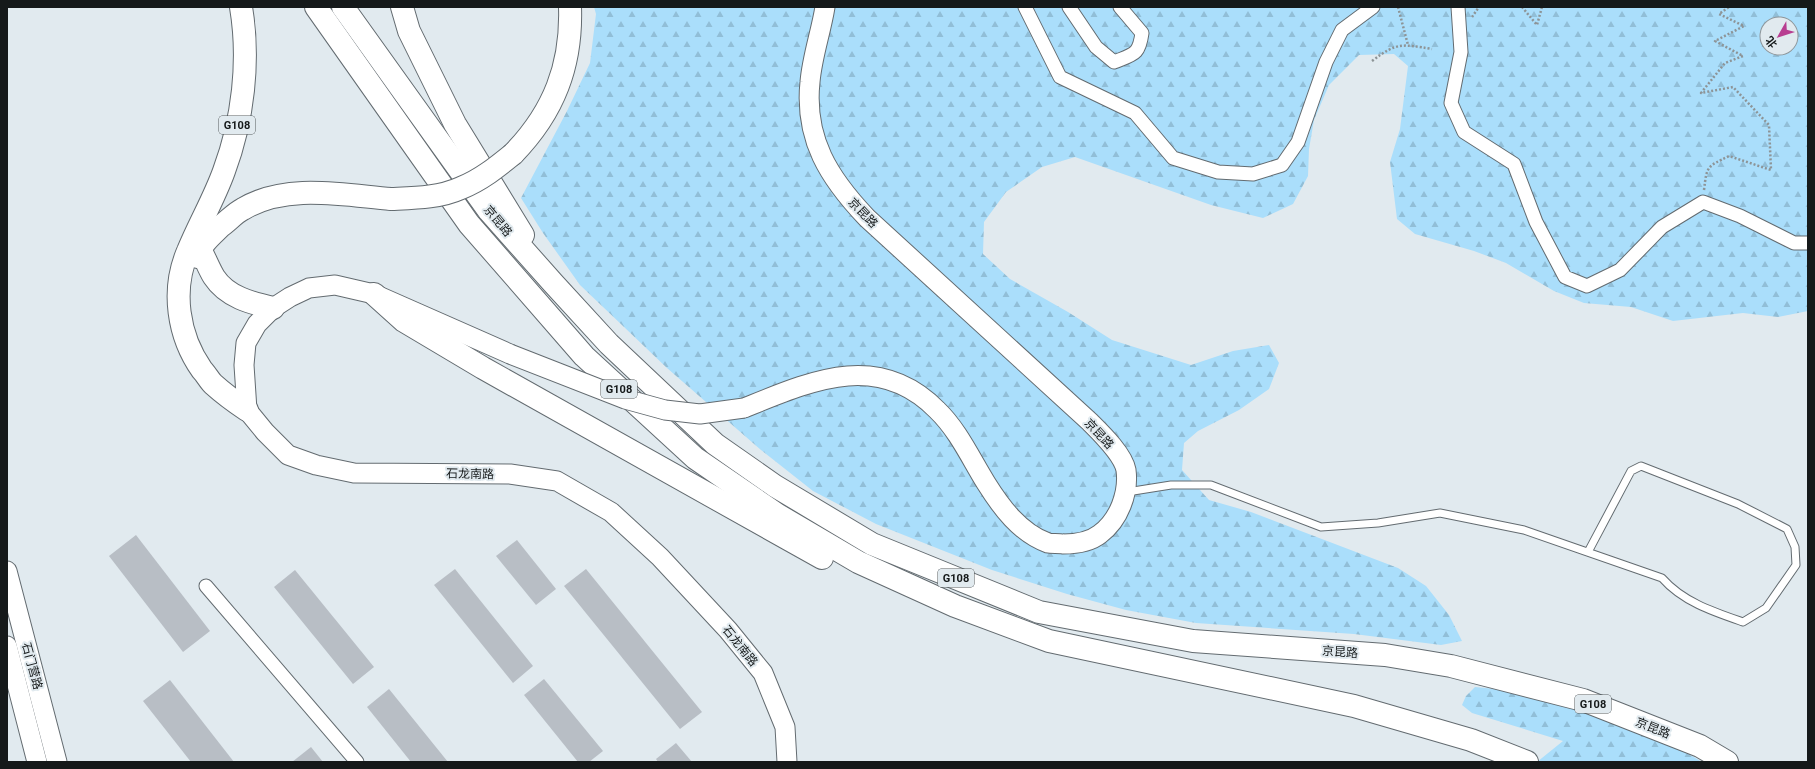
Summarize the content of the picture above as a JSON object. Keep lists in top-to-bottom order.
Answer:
{
  "streets": {
    "highway": ["G108", "京昆路"],
    "main road": ["石龙南路", "石门营路"]
  },
  "north": "bottom left"
}
